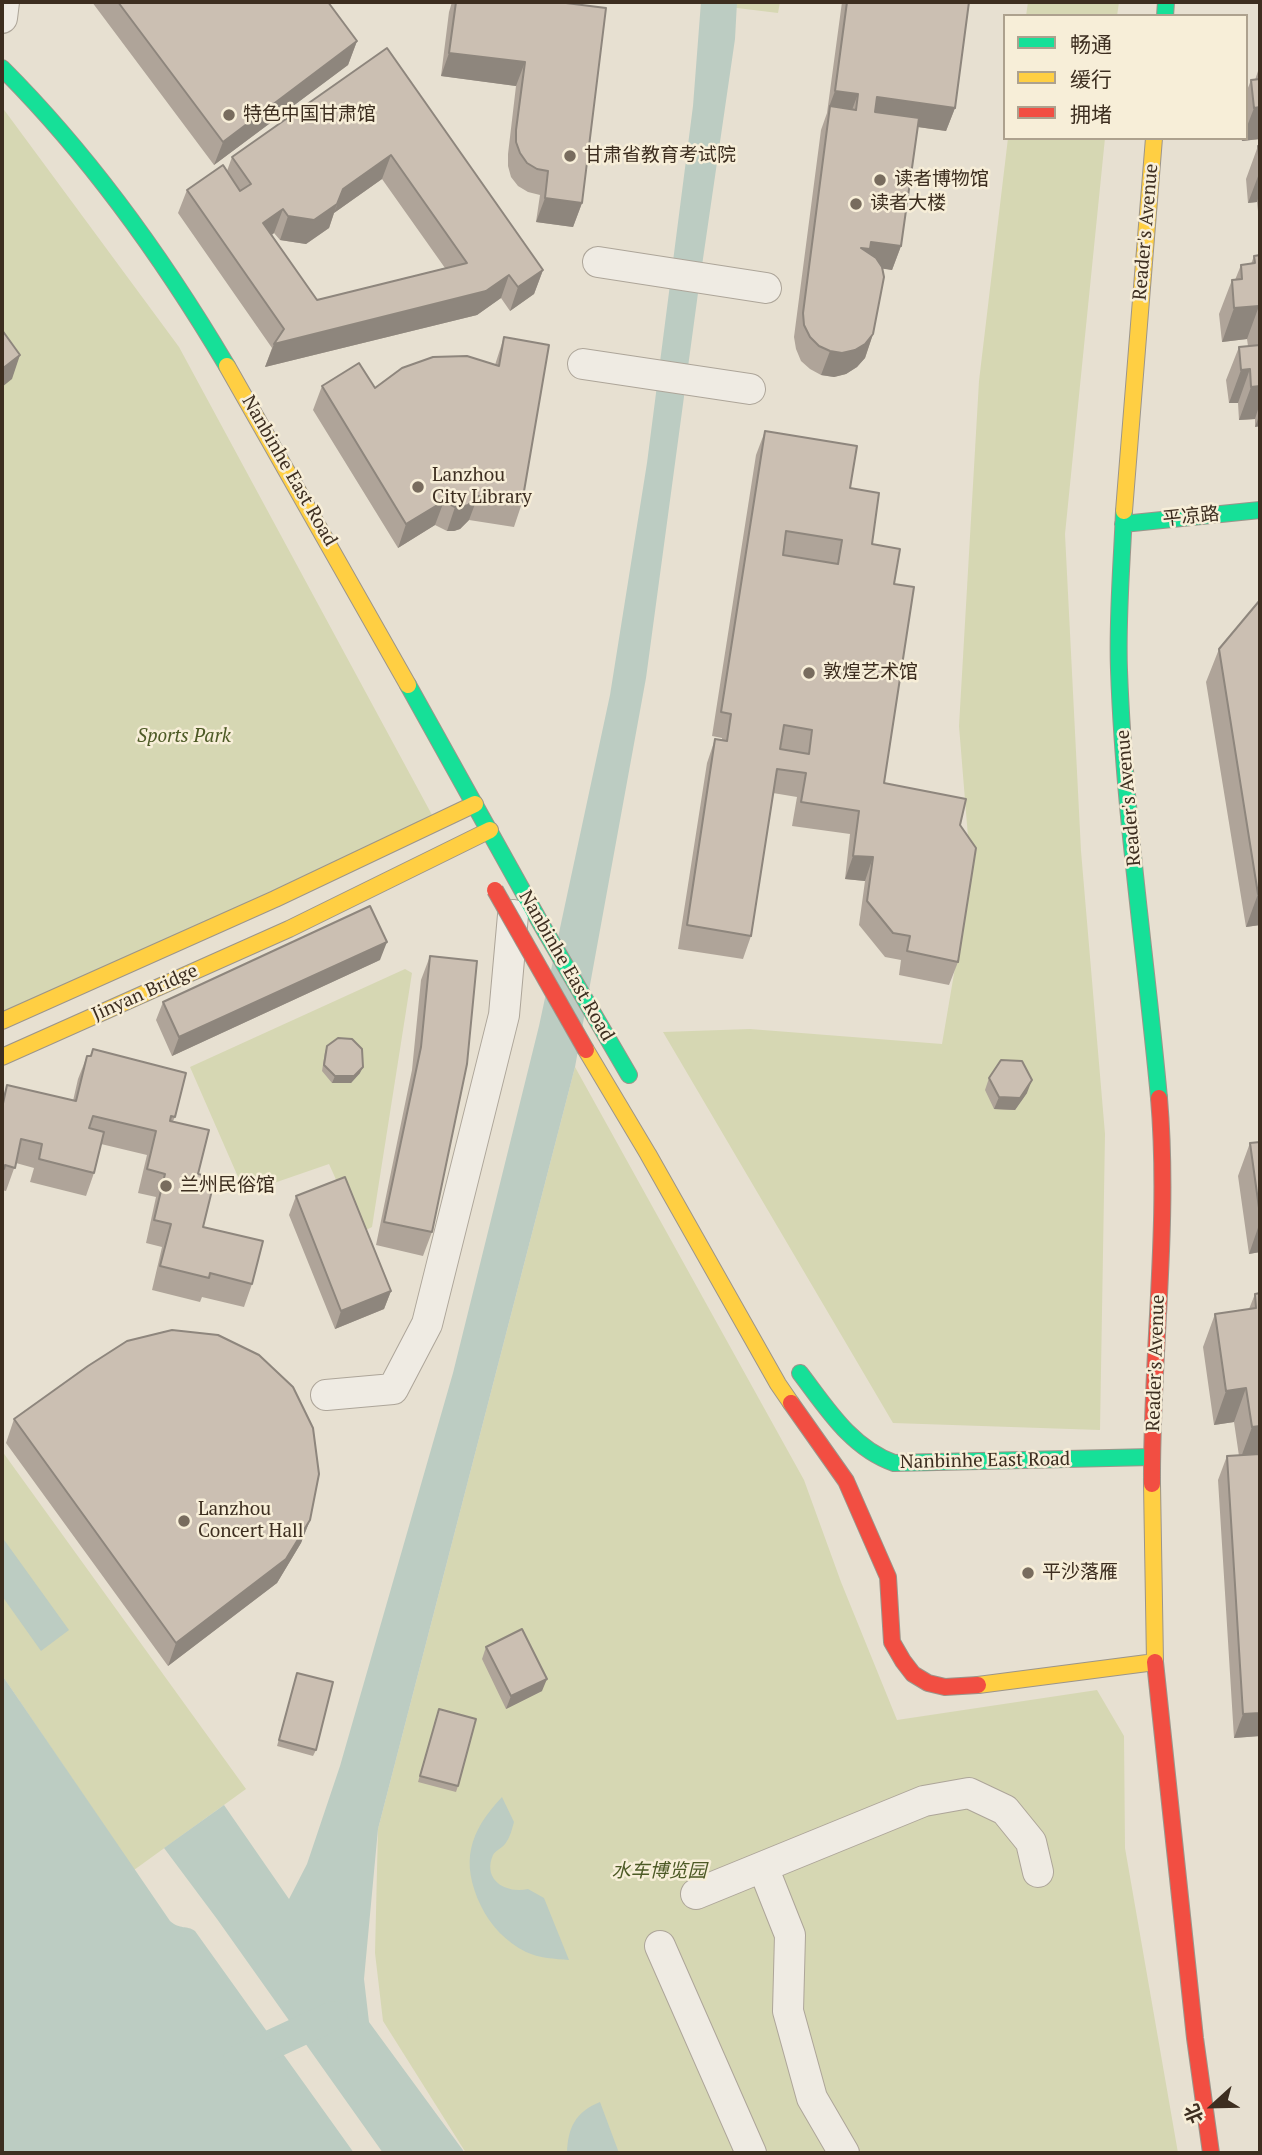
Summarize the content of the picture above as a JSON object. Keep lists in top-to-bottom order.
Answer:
{
  "streets": {
    "main road": [
      "Reader's Avenue",
      "Nanbinhe East Road",
      "平凉路",
      "Jinyan Bridge"
    ]
  },
  "crossings": [
    ["Reader's Avenue", "Nanbinhe East Road"],
    ["Reader's Avenue", "平凉路"],
    ["Nanbinhe East Road", "Jinyan Bridge"]
  ],
  "parks": ["Sports Park", "水车博览园"],
  "places": [
    "特色中国甘肃馆",
    "甘肃省教育考试院",
    "读者博物馆",
    "读者大楼",
    "Lanzhou City Library",
    "敦煌艺术馆",
    "兰州民俗馆",
    "Lanzhou Concert Hall",
    "平沙落雁"
  ],
  "legend": ["畅通", "缓行", "拥堵"],
  "north": "left"
}
